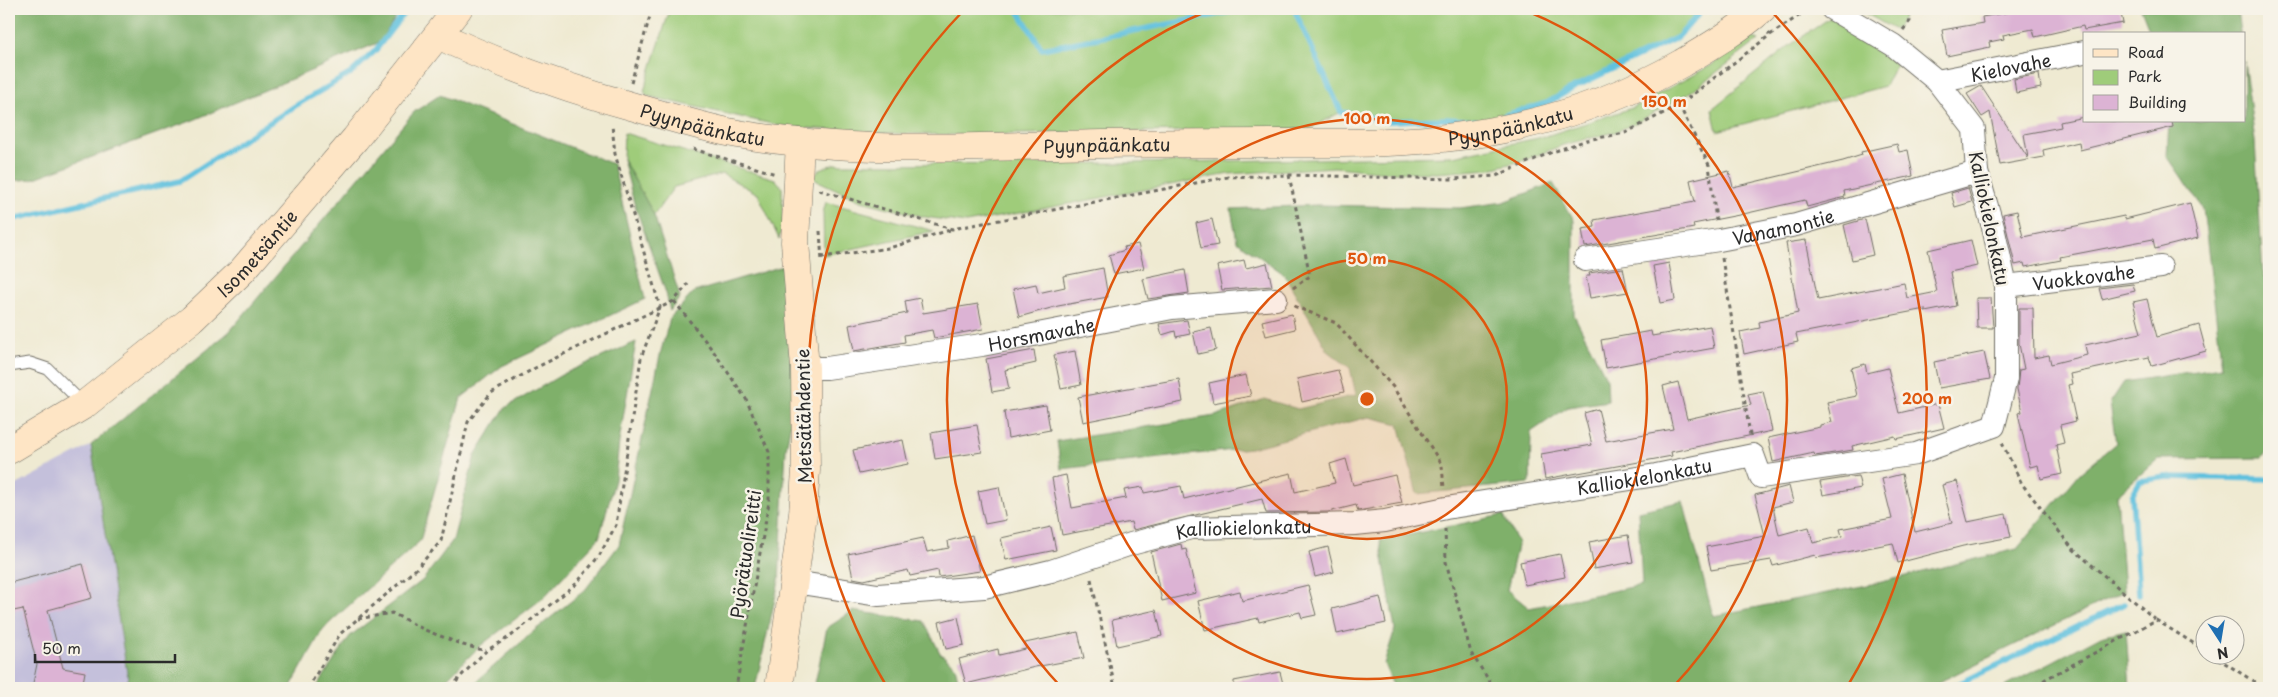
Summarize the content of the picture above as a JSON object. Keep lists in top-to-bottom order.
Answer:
{
  "streets": {
    "main road": ["Pyynpäänkatu", "Isometsäntie", "Metsätähdentie"],
    "street": [
      "Kielovahe",
      "Kalliokielonkatu",
      "Vanamontie",
      "Vuokkovahe",
      "Horsmavahe"
    ],
    "path": ["Pyörätuolireitti"]
  },
  "crossings": [
    ["Kielovahe", "Kalliokielonkatu"],
    ["Pyynpäänkatu", "Isometsäntie"],
    ["Pyynpäänkatu", "Metsätähdentie"],
    ["Kalliokielonkatu", "Vanamontie"],
    ["Kalliokielonkatu", "Vuokkovahe"],
    ["Kalliokielonkatu", "Metsätähdentie"],
    ["Horsmavahe", "Metsätähdentie"]
  ],
  "legend": ["Road", "Park", "Building"],
  "scale_bar": "50 m",
  "north": "bottom",
  "rings": [
    "150 m",
    "100 m",
    "50 m",
    "200 m"
  ]
}
